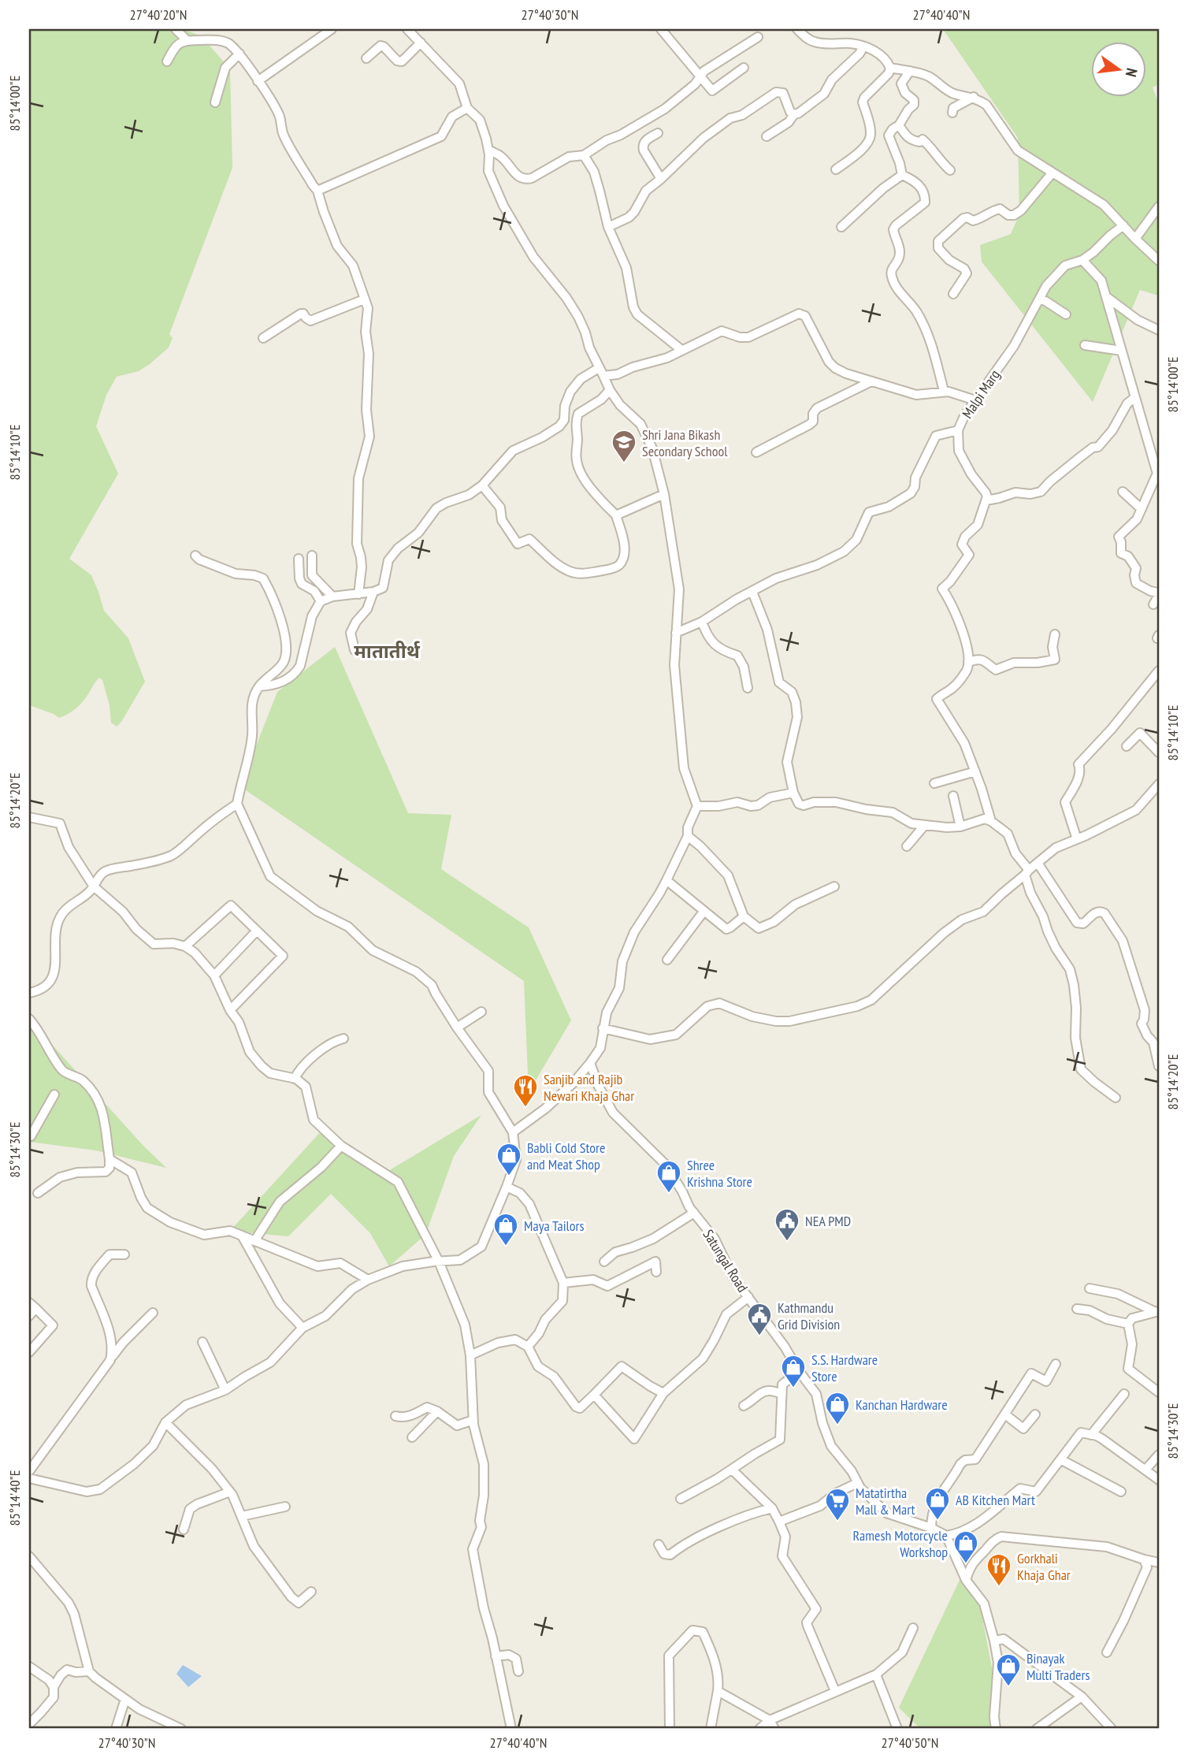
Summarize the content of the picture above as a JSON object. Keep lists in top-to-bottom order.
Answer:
{
  "streets": {
    "street": ["Malpi Marg", "Satungal Road"]
  },
  "districts": ["मातातीर्थ"],
  "places": {
    "school or university": ["Shri Jana Bikash Secondary School"],
    "restaurant": ["Sanjib and Rajib Newari Khaja Ghar", "Gorkhali Khaja Ghar"],
    "shop": [
      "Babli Cold Store and Meat Shop",
      "Shree Krishna Store",
      "Maya Tailors",
      "S.S. Hardware Store",
      "Kanchan Hardware",
      "AB Kitchen Mart",
      "Ramesh Motorcycle Workshop",
      "Binayak Multi Traders"
    ],
    "public building": ["NEA PMD", "Kathmandu Grid Division"],
    "supermarket": ["Matatirtha Mall & Mart"]
  },
  "north": "right",
  "coordinates": [
    "27°40'20\"N",
    "27°40'30\"N",
    "27°40'40\"N",
    "85°14'00\"E",
    "85°14'10\"E",
    "85°14'20\"E",
    "85°14'30\"E",
    "85°14'40\"E",
    "27°40'50\"N"
  ]
}
